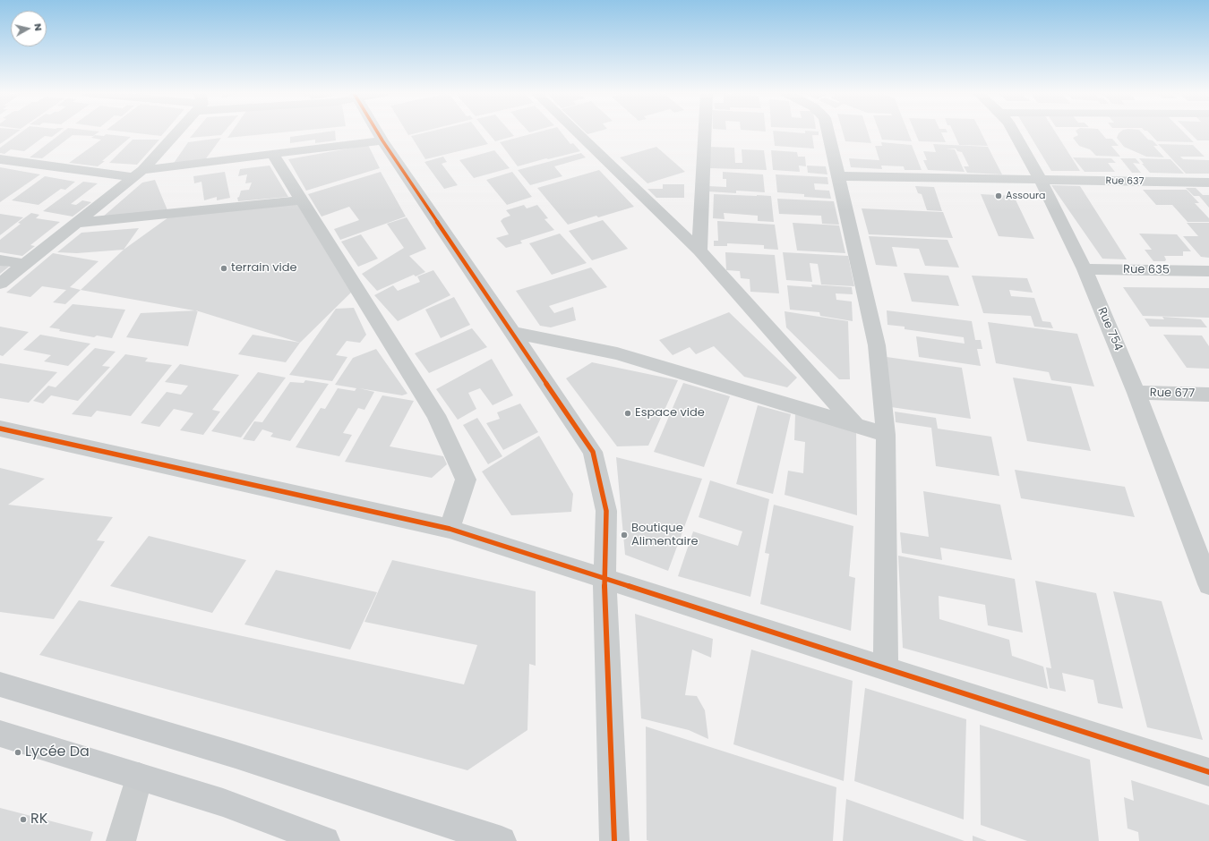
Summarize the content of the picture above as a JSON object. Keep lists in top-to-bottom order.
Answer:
{
  "streets": {
    "street": [
      "Rue 637",
      "Rue 635",
      "Rue 754",
      "Rue 677"
    ]
  },
  "crossings": [
    ["Rue 637", "Rue 754"],
    ["Rue 635", "Rue 754"],
    ["Rue 754", "Rue 677"]
  ],
  "places": [
    "Assoura",
    "terrain vide",
    "Espace vide",
    "Boutique Alimentaire",
    "Lycée Da",
    "RK"
  ],
  "north": "right"
}
